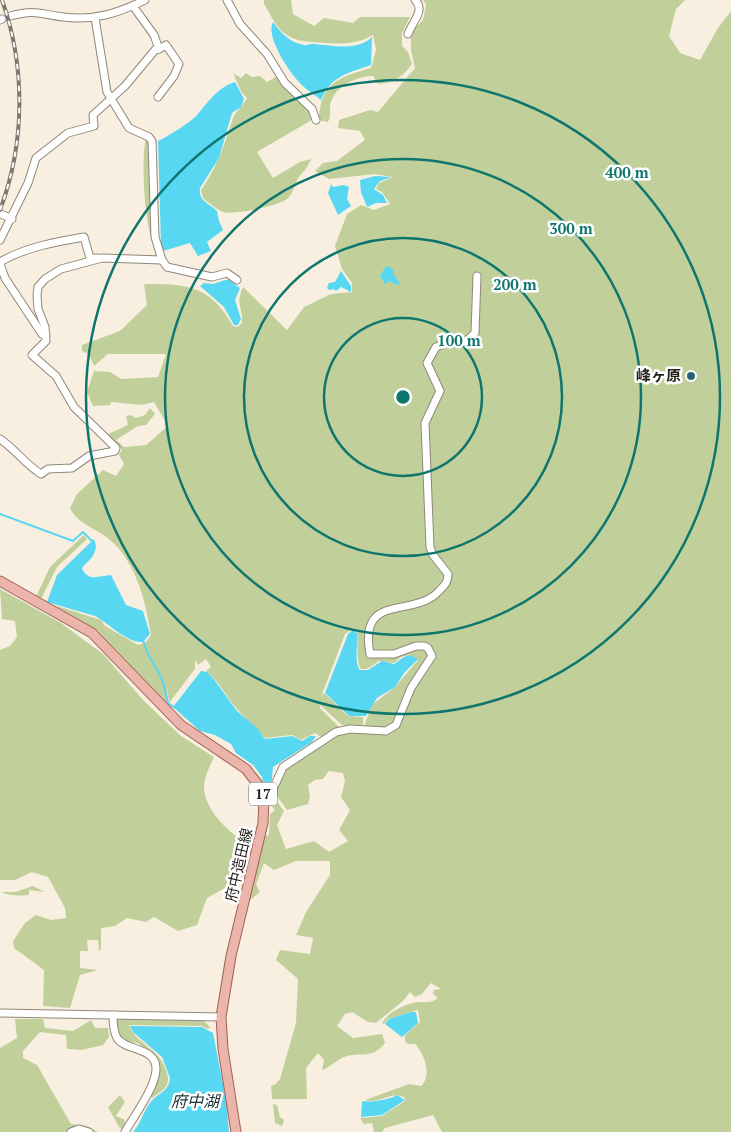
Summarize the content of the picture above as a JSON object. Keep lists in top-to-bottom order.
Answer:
{
  "streets": {
    "main road": ["17", "府中造田線"]
  },
  "crossings": [
    ["17", "府中造田線"]
  ],
  "water": ["府中湖"],
  "places": ["峰ヶ原"],
  "rings": [
    "400 m",
    "300 m",
    "200 m",
    "100 m"
  ]
}
